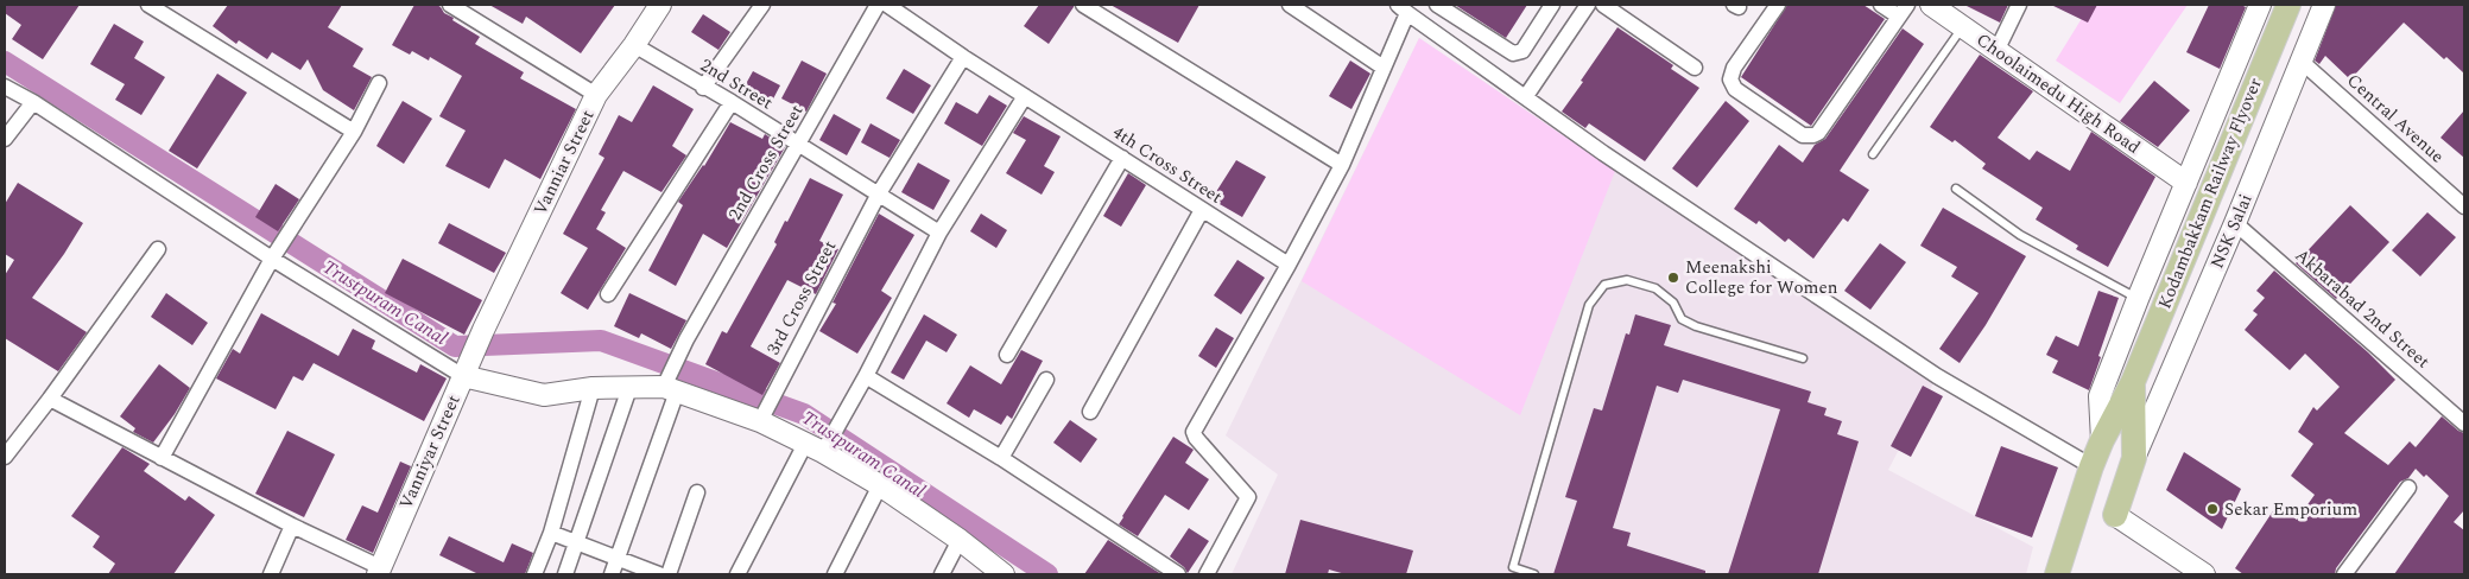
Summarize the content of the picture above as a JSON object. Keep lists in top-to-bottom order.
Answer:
{
  "streets": {
    "main road": ["Kodambakkam Railway Flyover"],
    "street": [
      "2nd Street",
      "Choolaimedu High Road",
      "Central Avenue",
      "Vanniar Street",
      "2nd Cross Street",
      "4th Cross Street",
      "NSK Salai",
      "3rd Cross Street",
      "Akbarabad 2nd Street",
      "Vanniyar Street"
    ]
  },
  "crossings": [
    ["2nd Street", "Vanniar Street"],
    ["2nd Street", "2nd Cross Street"],
    ["2nd Street", "3rd Cross Street"],
    ["Central Avenue", "NSK Salai"],
    ["Vanniar Street", "Vanniyar Street"],
    ["4th Cross Street", "3rd Cross Street"],
    ["Kodambakkam Railway Flyover", "NSK Salai"],
    ["NSK Salai", "Akbarabad 2nd Street"]
  ],
  "water": ["Trustpuram Canal"],
  "places": ["Meenakshi College for Women", "Sekar Emporium"]
}
